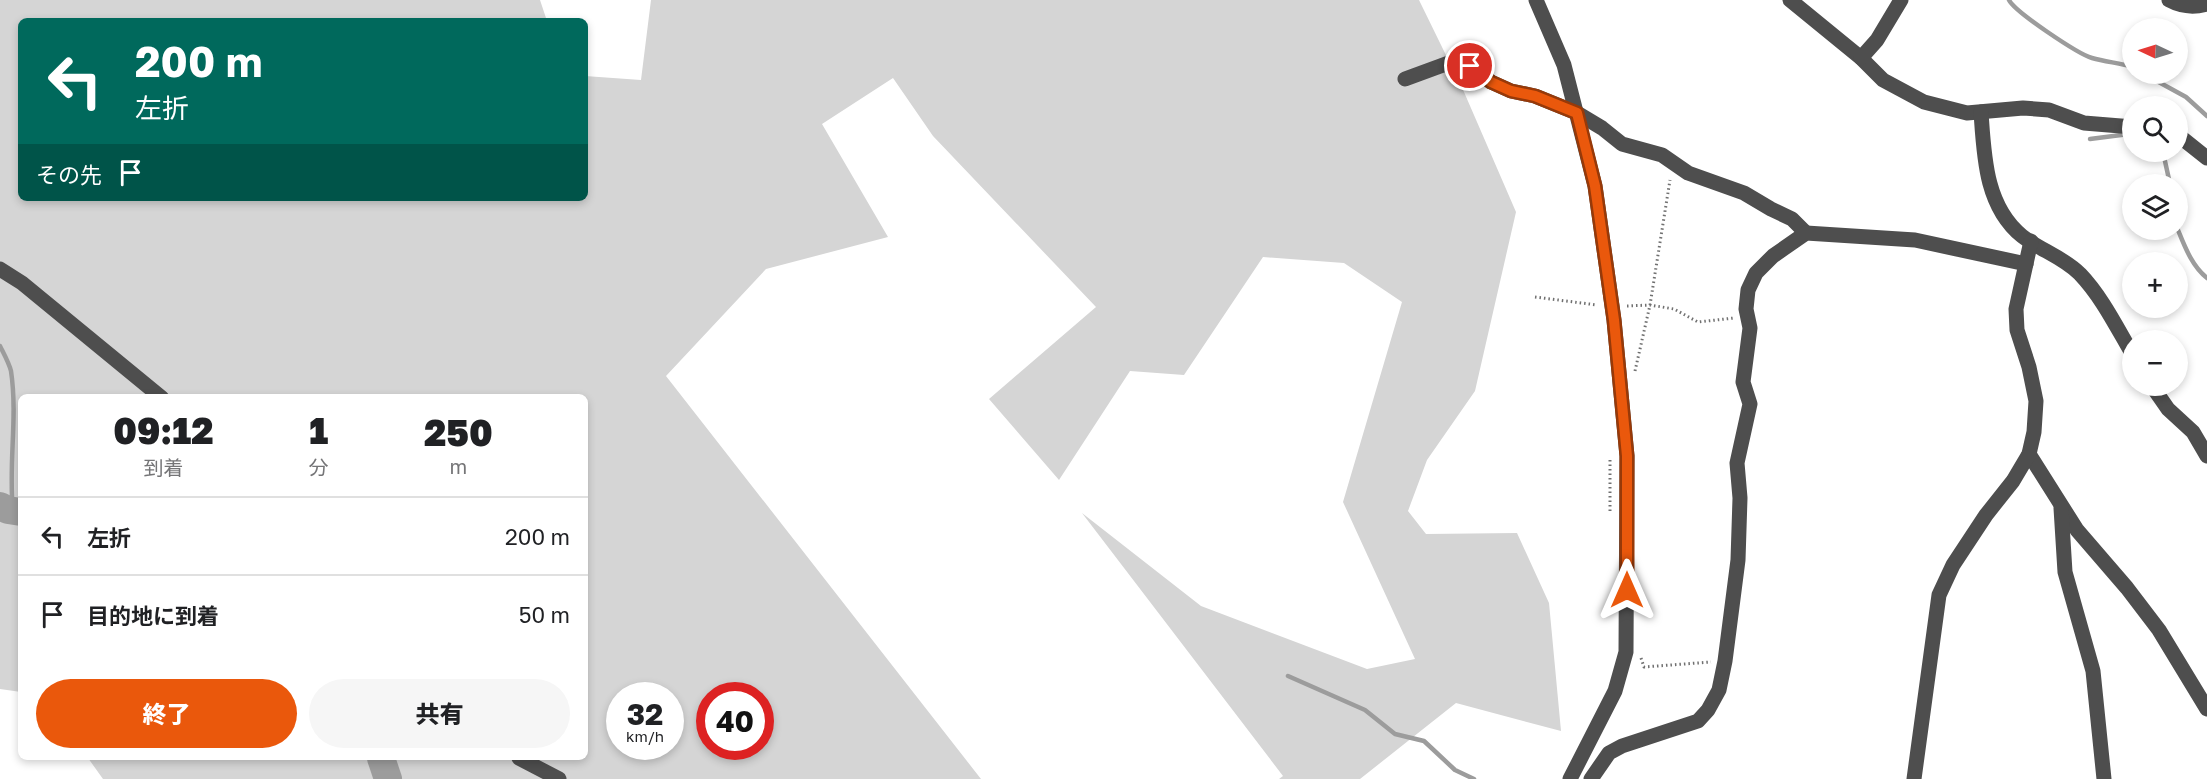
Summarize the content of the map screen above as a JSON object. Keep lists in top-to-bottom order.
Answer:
{
  "north": "left",
  "page": {
    "map_buttons": ["+", "−"],
    "turn": ["200 m", "左折"],
    "then": "その先",
    "eta": [
      "09:12",
      "到着",
      "1",
      "分",
      "250",
      "m"
    ],
    "list": [
      {
        "name": "左折",
        "value": "200 m"
      },
      {
        "name": "目的地に到着",
        "value": "50 m"
      }
    ],
    "buttons": ["終了", "共有"],
    "speed": "32 km/h",
    "limit": "40"
  }
}
